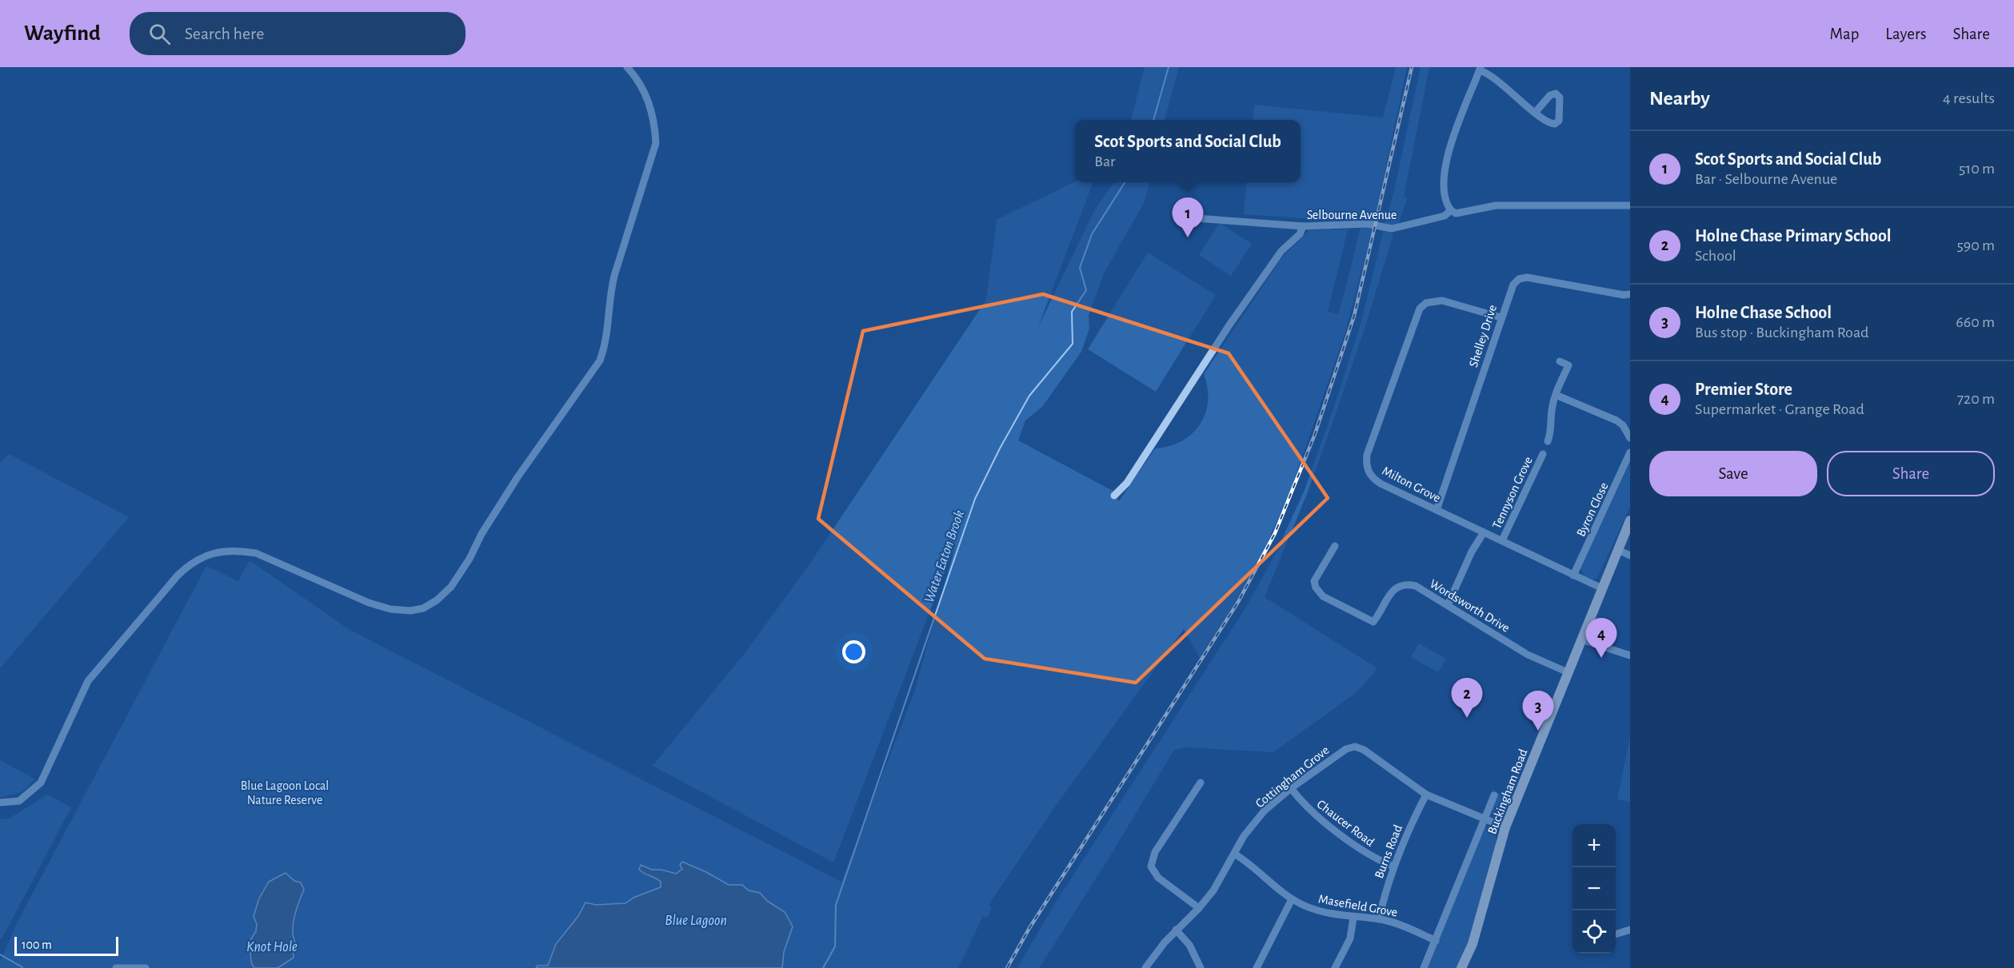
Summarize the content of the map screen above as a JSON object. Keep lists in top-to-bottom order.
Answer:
{
  "streets": {
    "main road": ["Buckingham Road"],
    "street": [
      "Selbourne Avenue",
      "Shelley Drive",
      "Milton Grove",
      "Tennyson Grove",
      "Byron Close",
      "Wordsworth Drive",
      "Cottingham Grove",
      "Chaucer Road",
      "Burns Road",
      "Masefield Grove"
    ]
  },
  "crossings": [
    ["Shelley Drive", "Milton Grove"],
    ["Milton Grove", "Tennyson Grove"],
    ["Milton Grove", "Byron Close"],
    ["Milton Grove", "Buckingham Road"],
    ["Wordsworth Drive", "Buckingham Road"],
    ["Cottingham Grove", "Buckingham Road"],
    ["Cottingham Grove", "Chaucer Road"],
    ["Cottingham Grove", "Burns Road"],
    ["Cottingham Grove", "Masefield Grove"],
    ["Buckingham Road", "Masefield Grove"],
    ["Chaucer Road", "Burns Road"],
    ["Burns Road", "Masefield Grove"]
  ],
  "water": ["Water Eaton Brook", "Blue Lagoon", "Knot Hole"],
  "parks": ["Blue Lagoon Local Nature Reserve"],
  "scale_bar": "100 m",
  "page": {
    "header": "Wayfind",
    "search": "Search here",
    "nav": ["Map", "Layers", "Share"],
    "heading": ["Nearby", "4 results"],
    "popup": ["Scot Sports and Social Club", "Bar"],
    "list": [
      {
        "mark": "1",
        "name": "Scot Sports and Social Club",
        "note": "Bar · Selbourne Avenue",
        "value": "510 m"
      },
      {
        "mark": "2",
        "name": "Holne Chase Primary School",
        "note": "School",
        "value": "590 m"
      },
      {
        "mark": "3",
        "name": "Holne Chase School",
        "note": "Bus stop · Buckingham Road",
        "value": "660 m"
      },
      {
        "mark": "4",
        "name": "Premier Store",
        "note": "Supermarket · Grange Road",
        "value": "720 m"
      }
    ],
    "pins": [
      "1",
      "4",
      "2",
      "3"
    ],
    "buttons": ["Save", "Share"],
    "map_buttons": ["+", "−"],
    "scale": "100 m"
  }
}
